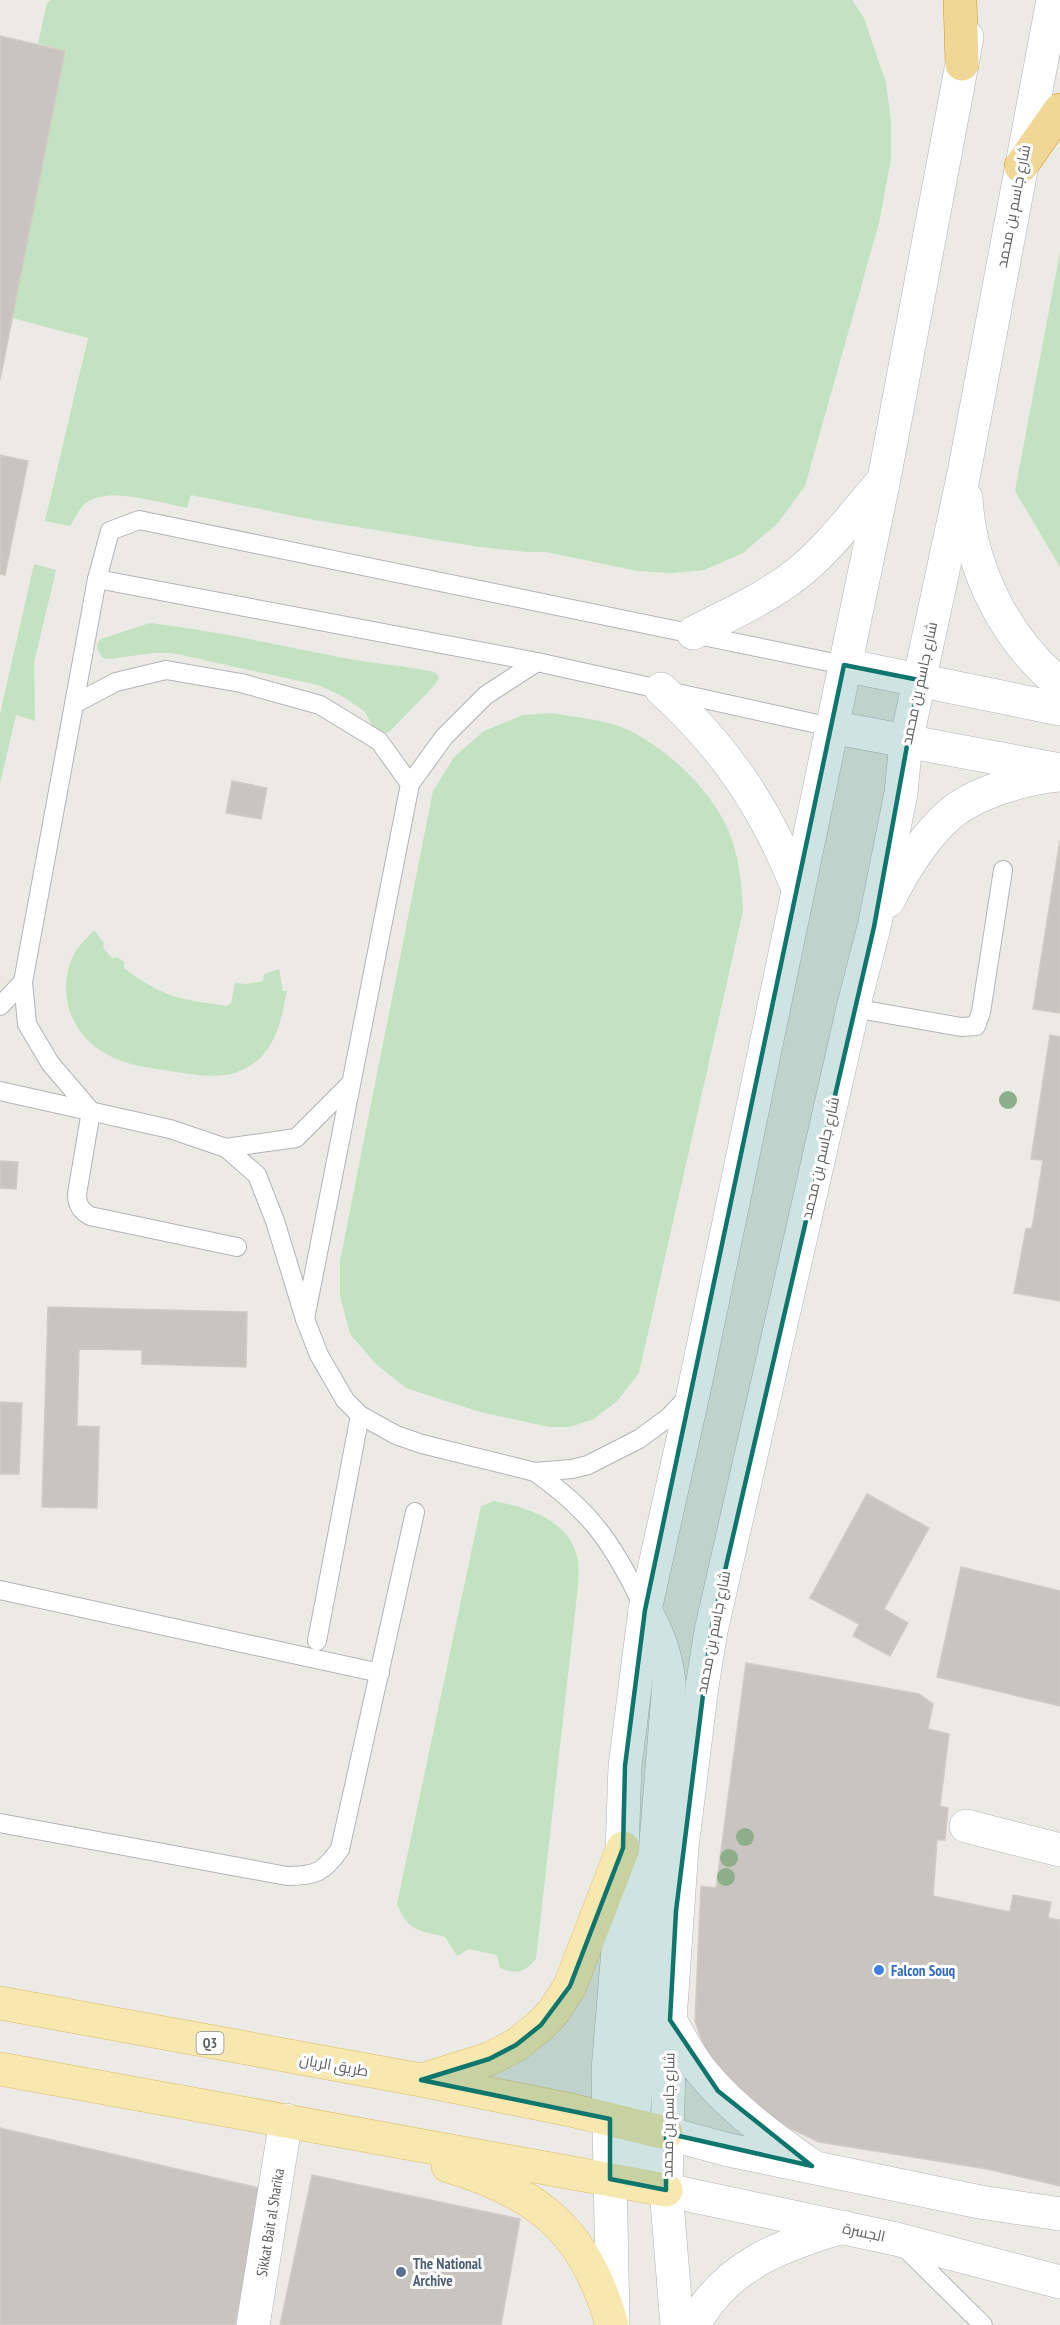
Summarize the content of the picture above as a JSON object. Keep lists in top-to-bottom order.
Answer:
{
  "streets": {
    "main road": ["Q3", "طريق الريان"],
    "street": ["شارع جاسم بن محمد", "Sikkat Bait al Sharika", "الجسرة"]
  },
  "crossings": [
    ["شارع جاسم بن محمد", "طريق الريان"],
    ["شارع جاسم بن محمد", "الجسرة"]
  ],
  "places": ["Falcon Souq", "The National Archive"]
}
